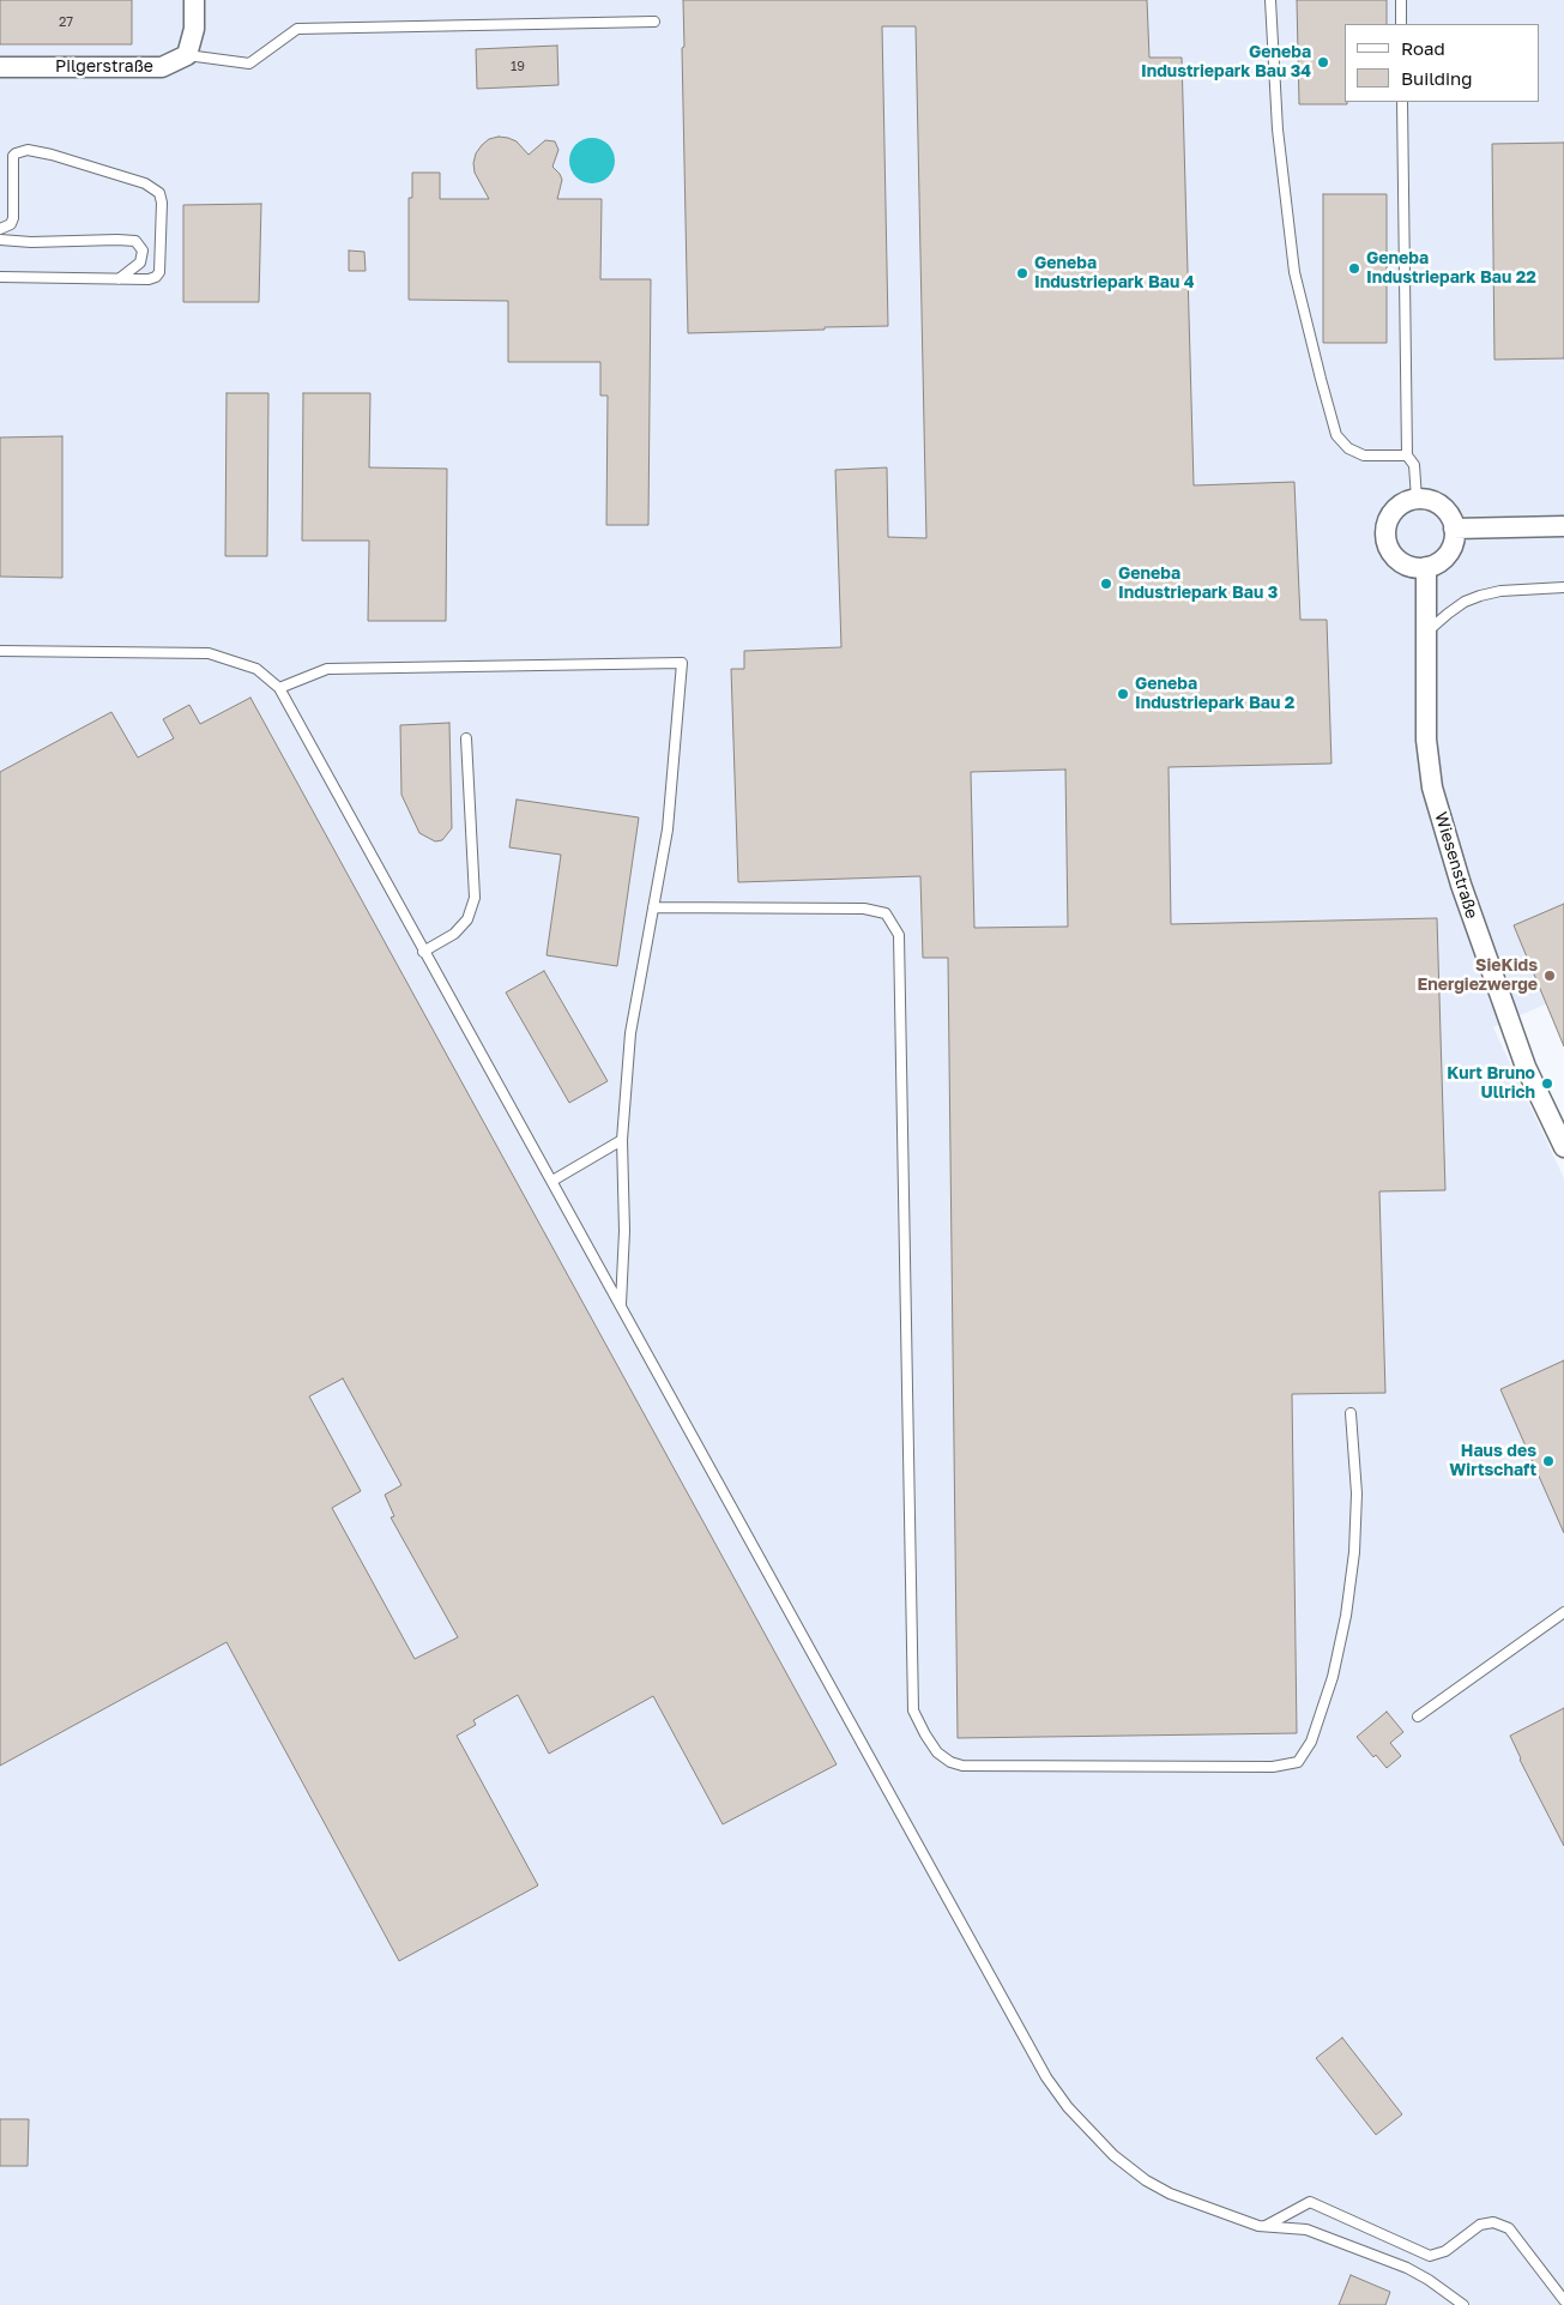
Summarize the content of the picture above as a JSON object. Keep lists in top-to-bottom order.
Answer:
{
  "streets": {
    "street": ["Pilgerstraße", "Wiesenstraße"]
  },
  "places": [
    "Geneba Industriepark Bau 34",
    "Geneba Industriepark Bau 22",
    "Geneba Industriepark Bau 4",
    "Geneba Industriepark Bau 3",
    "Geneba Industriepark Bau 2",
    "SieKids Energiezwerge",
    "Kurt Bruno Ullrich",
    "Haus des Wirtschaft"
  ],
  "house_numbers": ["27", "19"],
  "legend": ["Road", "Building"]
}
